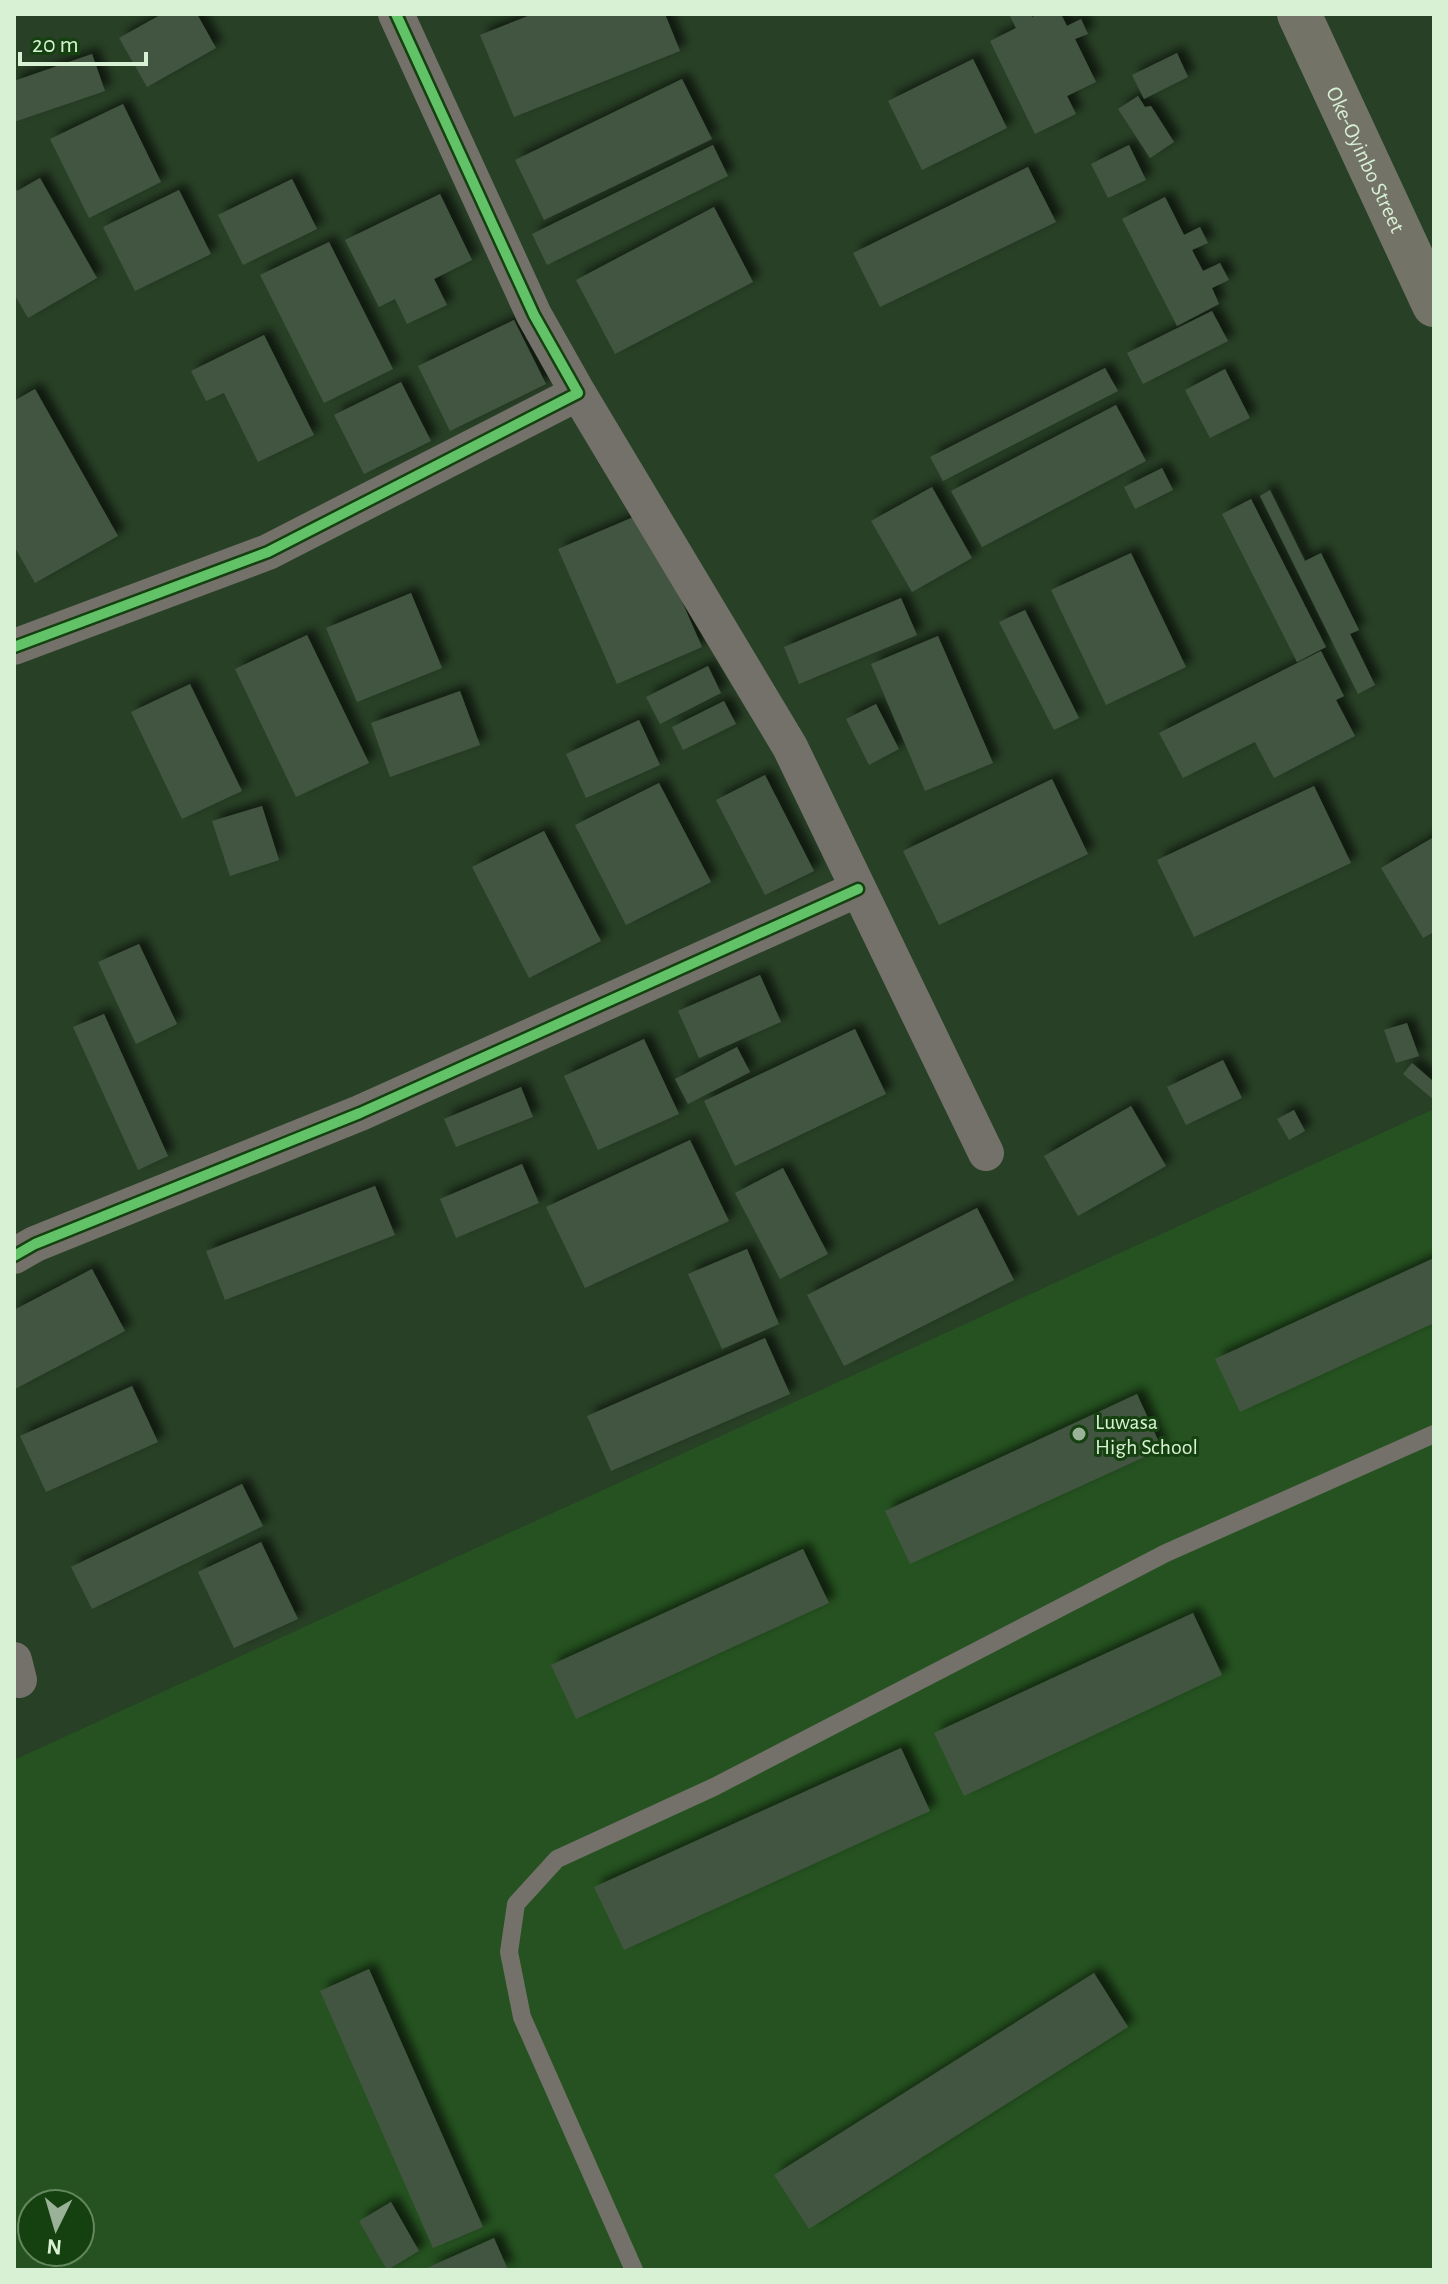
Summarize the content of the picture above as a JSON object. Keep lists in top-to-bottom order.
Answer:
{
  "streets": {
    "main road": ["Oke-Oyinbo Street"]
  },
  "places": ["Luwasa High School"],
  "scale_bar": "20 m",
  "north": "bottom"
}
